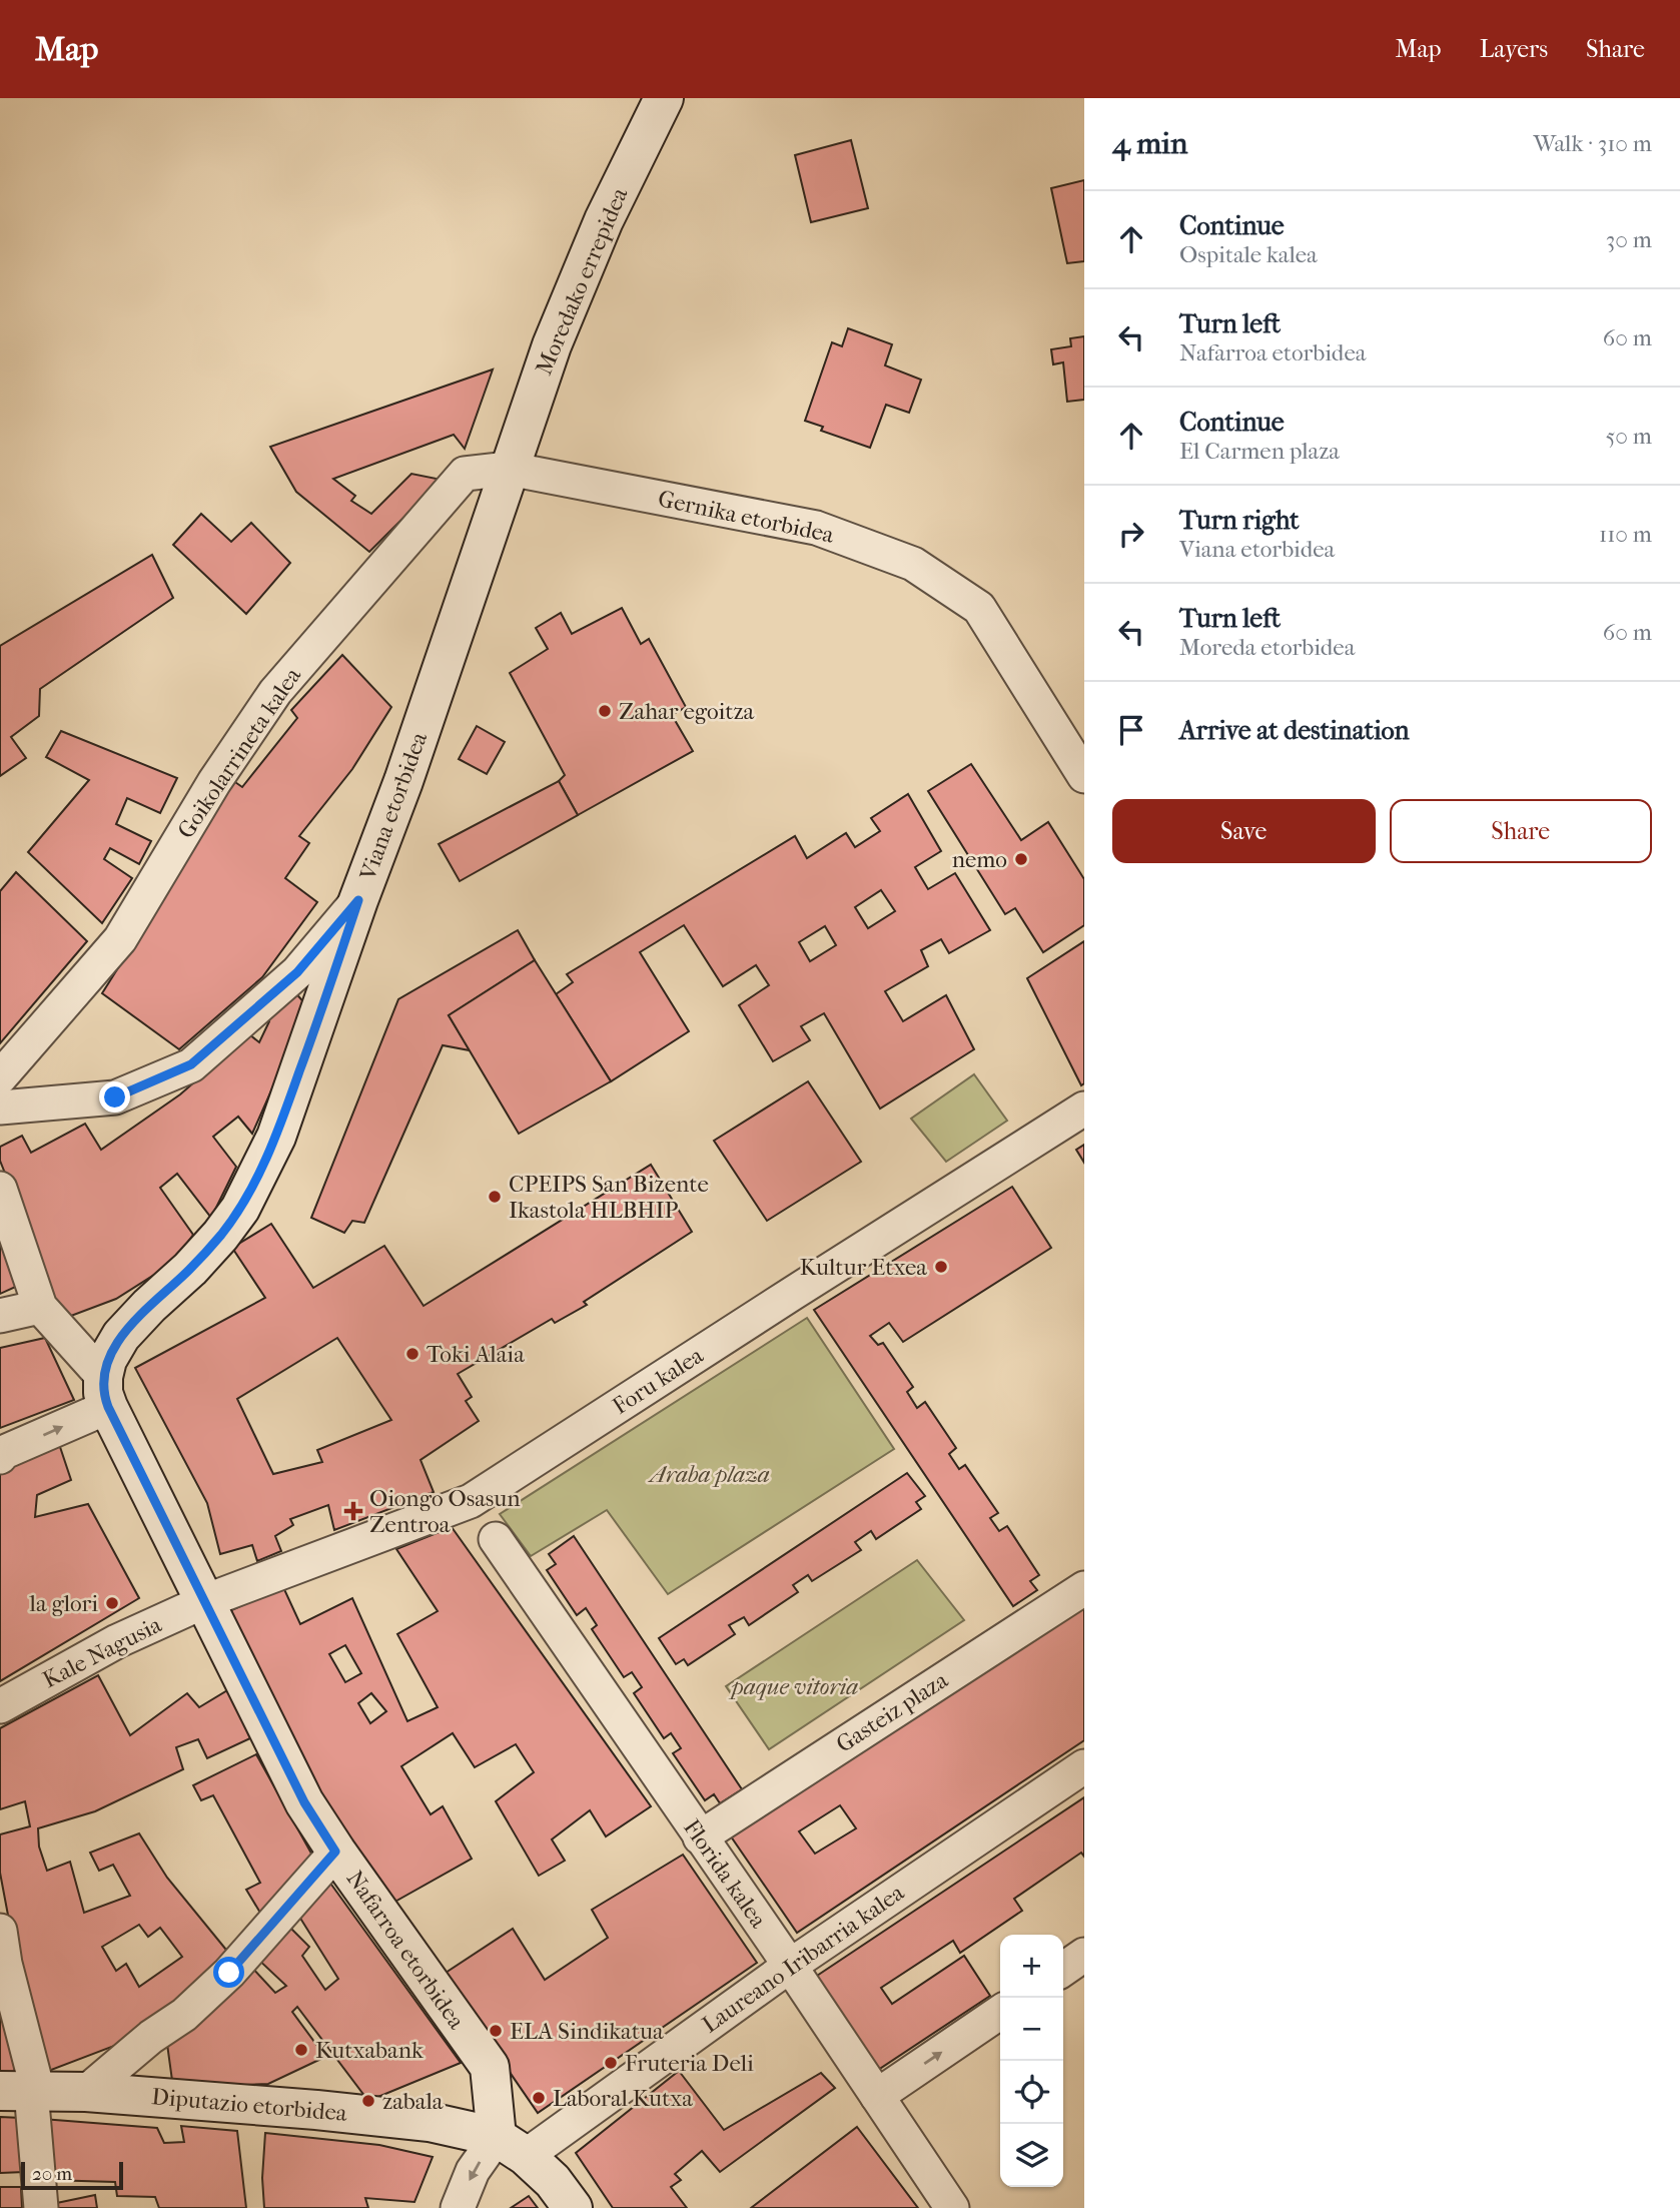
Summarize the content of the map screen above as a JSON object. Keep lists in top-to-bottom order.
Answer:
{
  "streets": {
    "street": [
      "Moredako errepidea",
      "Gernika etorbidea",
      "Goikolarrineta kalea",
      "Viana etorbidea",
      "Foru kalea",
      "Kale Nagusia",
      "Gasteiz plaza",
      "Florida kalea",
      "Nafarroa etorbidea",
      "Laureano Iribarria kalea",
      "Diputazio etorbidea"
    ]
  },
  "crossings": [
    ["Moredako errepidea", "Gernika etorbidea"],
    ["Moredako errepidea", "Goikolarrineta kalea"],
    ["Moredako errepidea", "Viana etorbidea"],
    ["Gernika etorbidea", "Goikolarrineta kalea"],
    ["Gernika etorbidea", "Viana etorbidea"],
    ["Goikolarrineta kalea", "Viana etorbidea"],
    ["Viana etorbidea", "Nafarroa etorbidea"],
    ["Foru kalea", "Kale Nagusia"],
    ["Foru kalea", "Nafarroa etorbidea"],
    ["Kale Nagusia", "Nafarroa etorbidea"],
    ["Gasteiz plaza", "Florida kalea"],
    ["Florida kalea", "Laureano Iribarria kalea"],
    ["Nafarroa etorbidea", "Laureano Iribarria kalea"],
    ["Nafarroa etorbidea", "Diputazio etorbidea"],
    ["Laureano Iribarria kalea", "Diputazio etorbidea"]
  ],
  "parks": ["Araba plaza", "paque vitoria"],
  "places": {
    "other": [
      "Zahar egoitza",
      "nemo",
      "CPEIPS San Bizente Ikastola HLBHIP",
      "Kultur Etxea",
      "Toki Alaia",
      "la glori",
      "ELA Sindikatua",
      "Kutxabank",
      "Fruteria Deli",
      "Laboral Kutxa",
      "zabala"
    ],
    "health": ["Oiongo Osasun Zentroa"]
  },
  "scale_bar": "20 m",
  "page": {
    "header": "Map",
    "nav": ["Map", "Layers", "Share"],
    "heading": ["4 min", "Walk · 310 m"],
    "list": [
      ["Continue", "Ospitale kalea", "30 m"],
      ["Turn left", "Nafarroa etorbidea", "60 m"],
      ["Continue", "El Carmen plaza", "50 m"],
      ["Turn right", "Viana etorbidea", "110 m"],
      ["Turn left", "Moreda etorbidea", "60 m"],
      "Arrive at destination"
    ],
    "buttons": ["Save", "Share"],
    "map_buttons": ["+", "−"],
    "scale": "20 m"
  }
}
